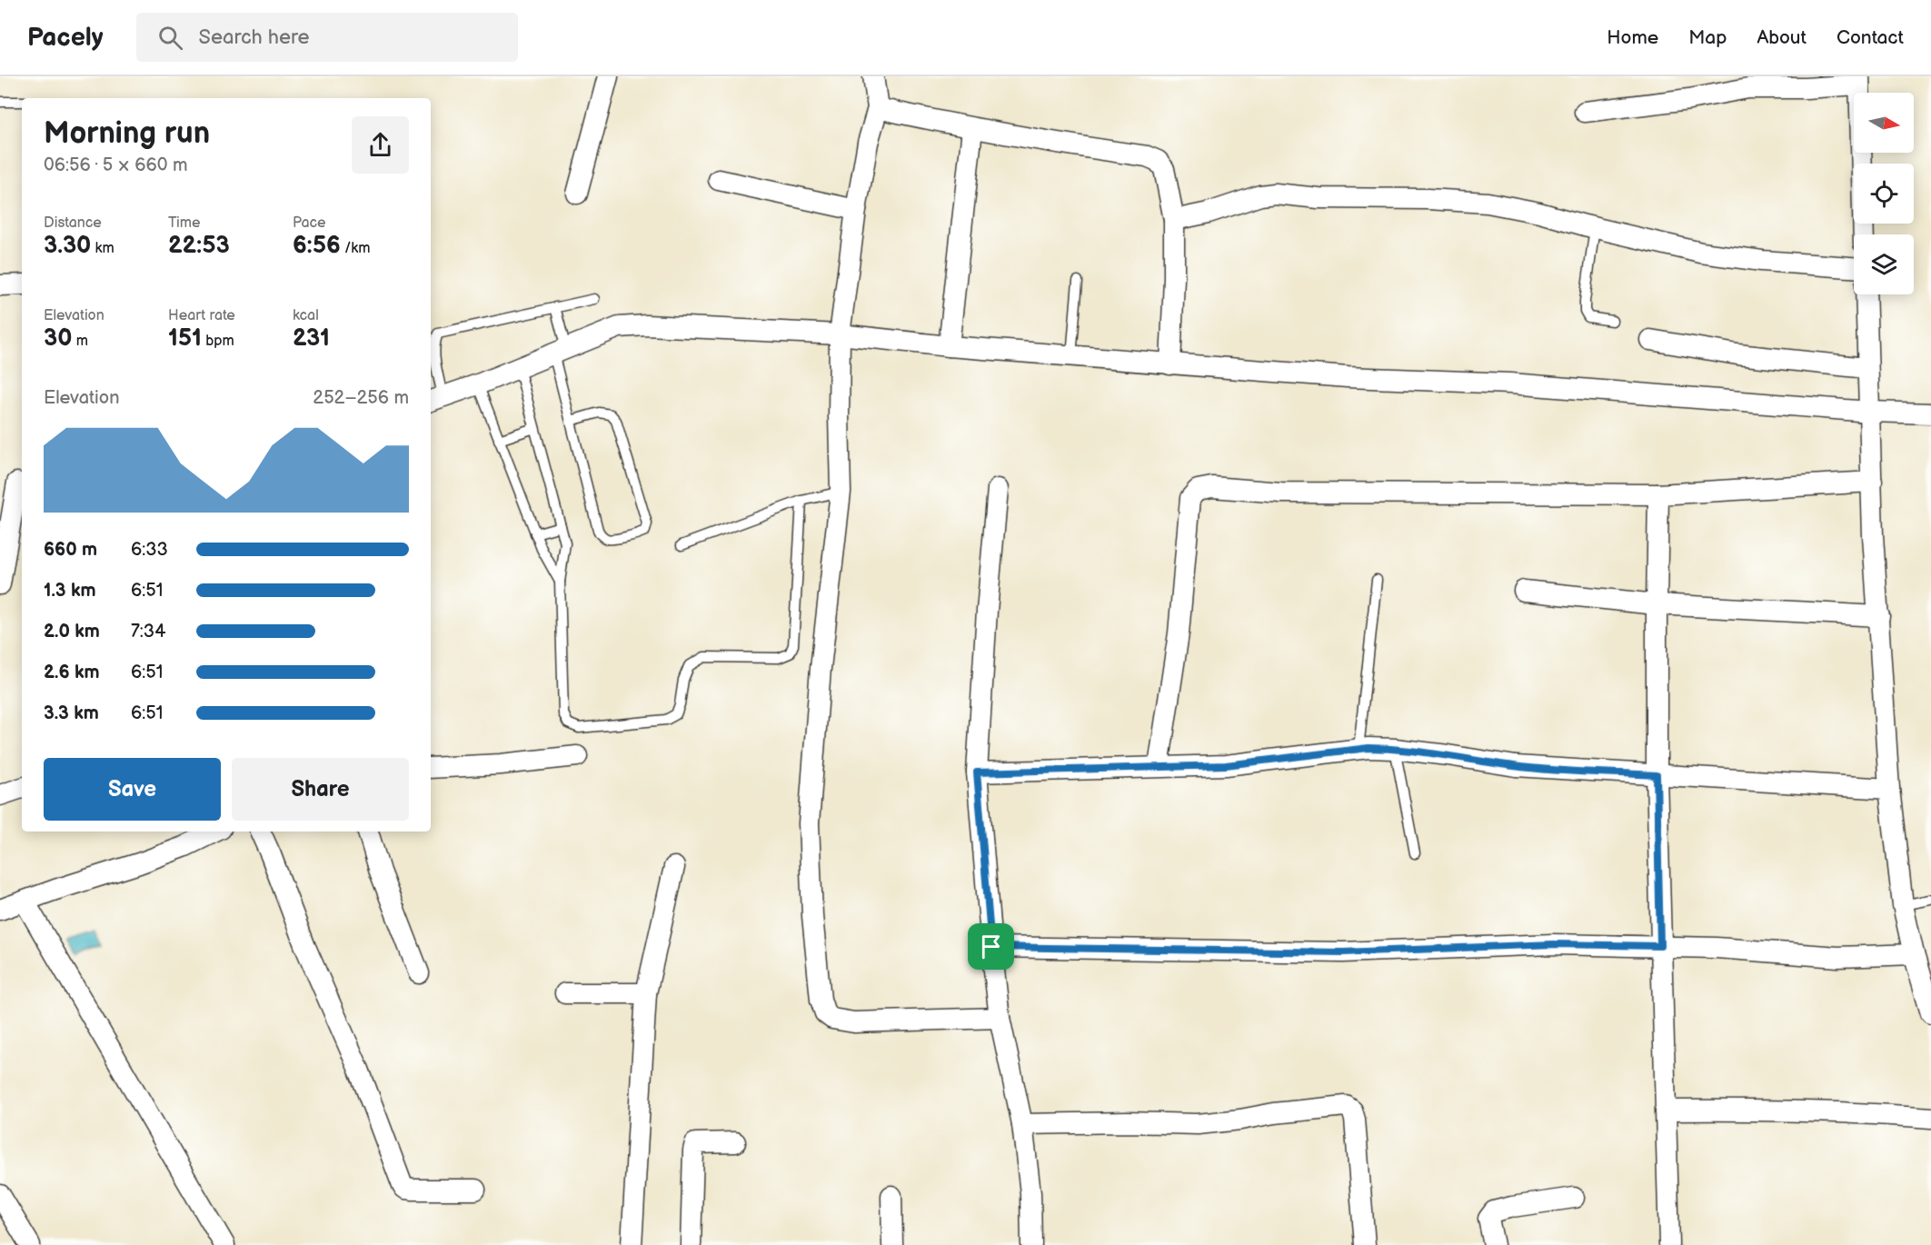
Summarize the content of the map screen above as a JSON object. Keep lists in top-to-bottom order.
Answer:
{
  "north": "right",
  "page": {
    "header": "Pacely",
    "search": "Search here",
    "nav": [
      "Home",
      "Map",
      "About",
      "Contact"
    ],
    "heading": ["Morning run", "06:56 · 5 × 660 m"],
    "stats": [
      ["Distance", "3.30 km"],
      ["Time", "22:53"],
      ["Pace", "6:56 /km"],
      ["Elevation", "30 m"],
      ["Heart rate", "151 bpm"],
      ["kcal", "231"]
    ],
    "chart": ["Elevation", "252–256 m"],
    "list": [
      {
        "name": "660 m",
        "note": "6:33"
      },
      {
        "name": "1.3 km",
        "note": "6:51"
      },
      {
        "name": "2.0 km",
        "note": "7:34"
      },
      {
        "name": "2.6 km",
        "note": "6:51"
      },
      {
        "name": "3.3 km",
        "note": "6:51"
      }
    ],
    "buttons": ["Save", "Share"]
  }
}
